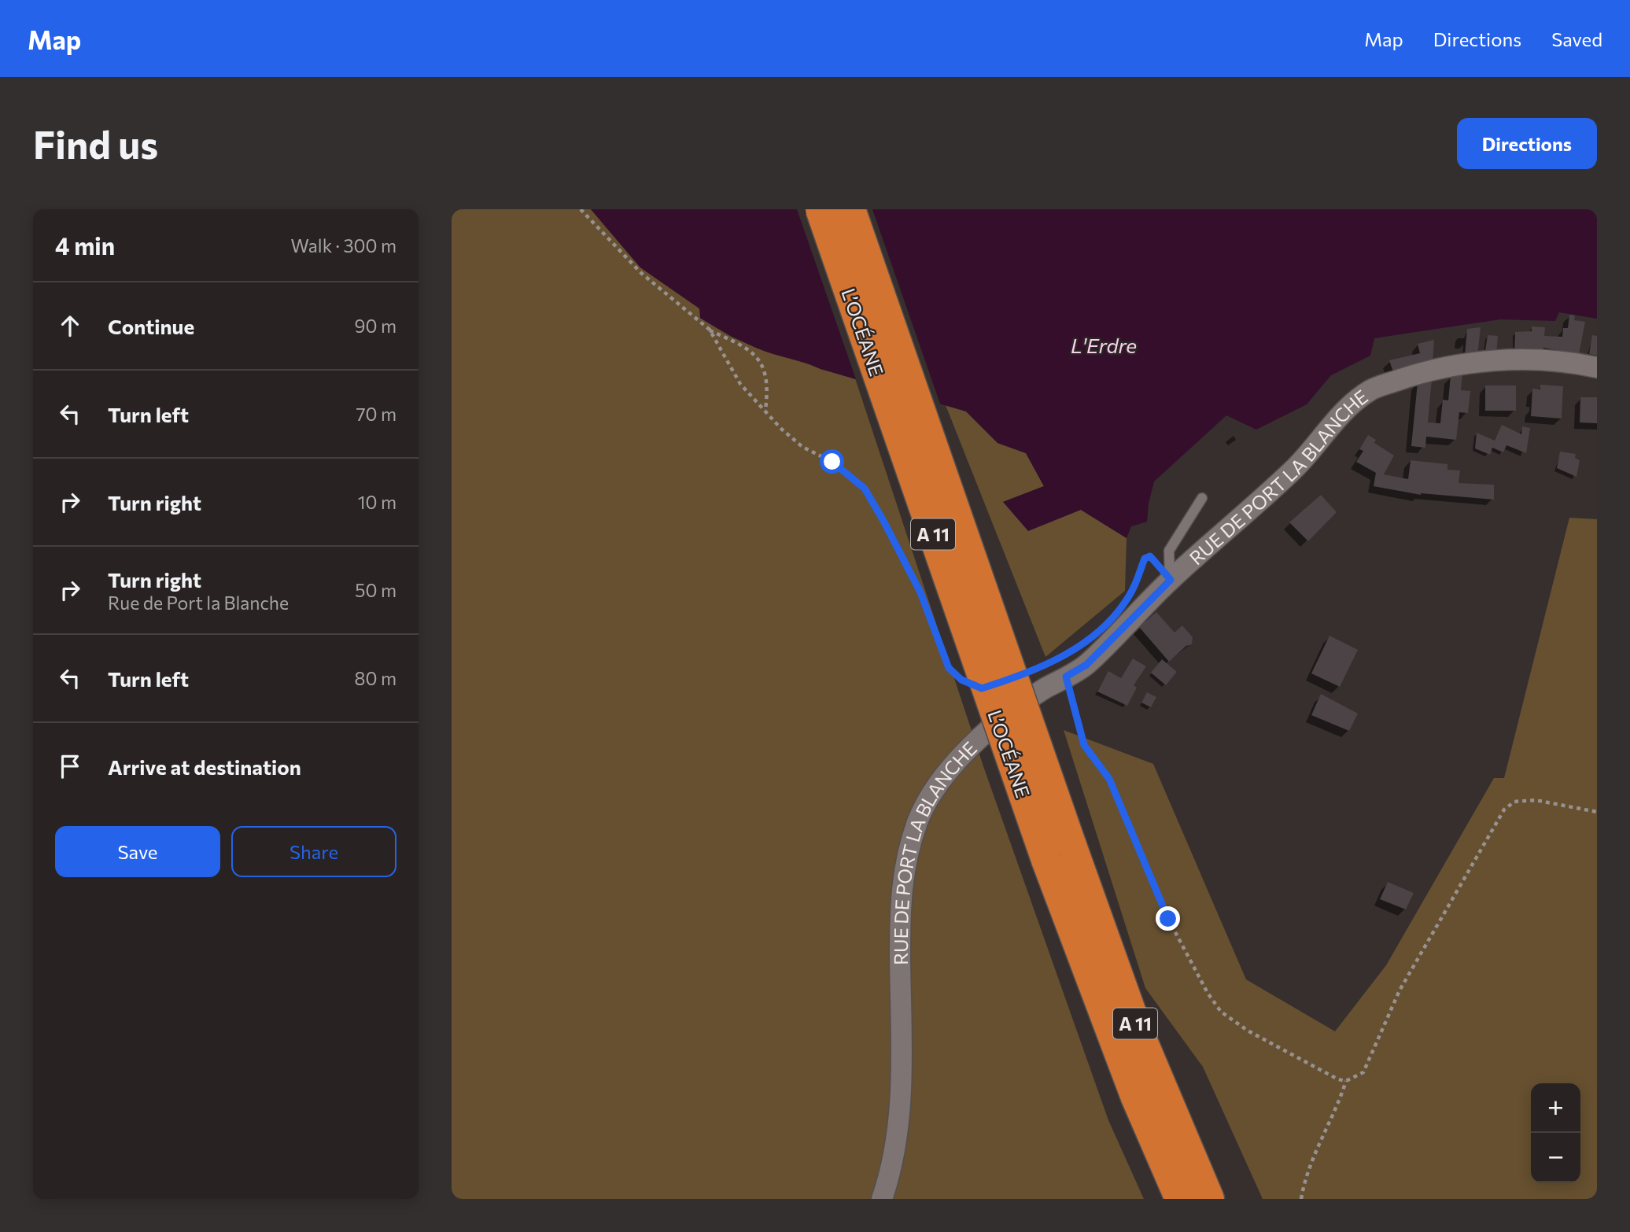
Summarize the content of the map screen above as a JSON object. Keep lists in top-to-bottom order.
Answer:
{
  "streets": {
    "highway": ["L’OCÉANE", "A 11"],
    "street": ["RUE DE PORT LA BLANCHE"]
  },
  "water": ["L'Erdre"],
  "page": {
    "header": "Map",
    "nav": ["Map", "Directions", "Saved"],
    "buttons": [
      "Directions",
      ["Save", "Share"]
    ],
    "title": "Find us",
    "heading": ["4 min", "Walk · 300 m"],
    "list": [
      ["Continue", "90 m"],
      ["Turn left", "70 m"],
      ["Turn right", "10 m"],
      ["Turn right", "Rue de Port la Blanche", "50 m"],
      ["Turn left", "80 m"],
      "Arrive at destination"
    ],
    "map_buttons": ["+", "−"]
  }
}
